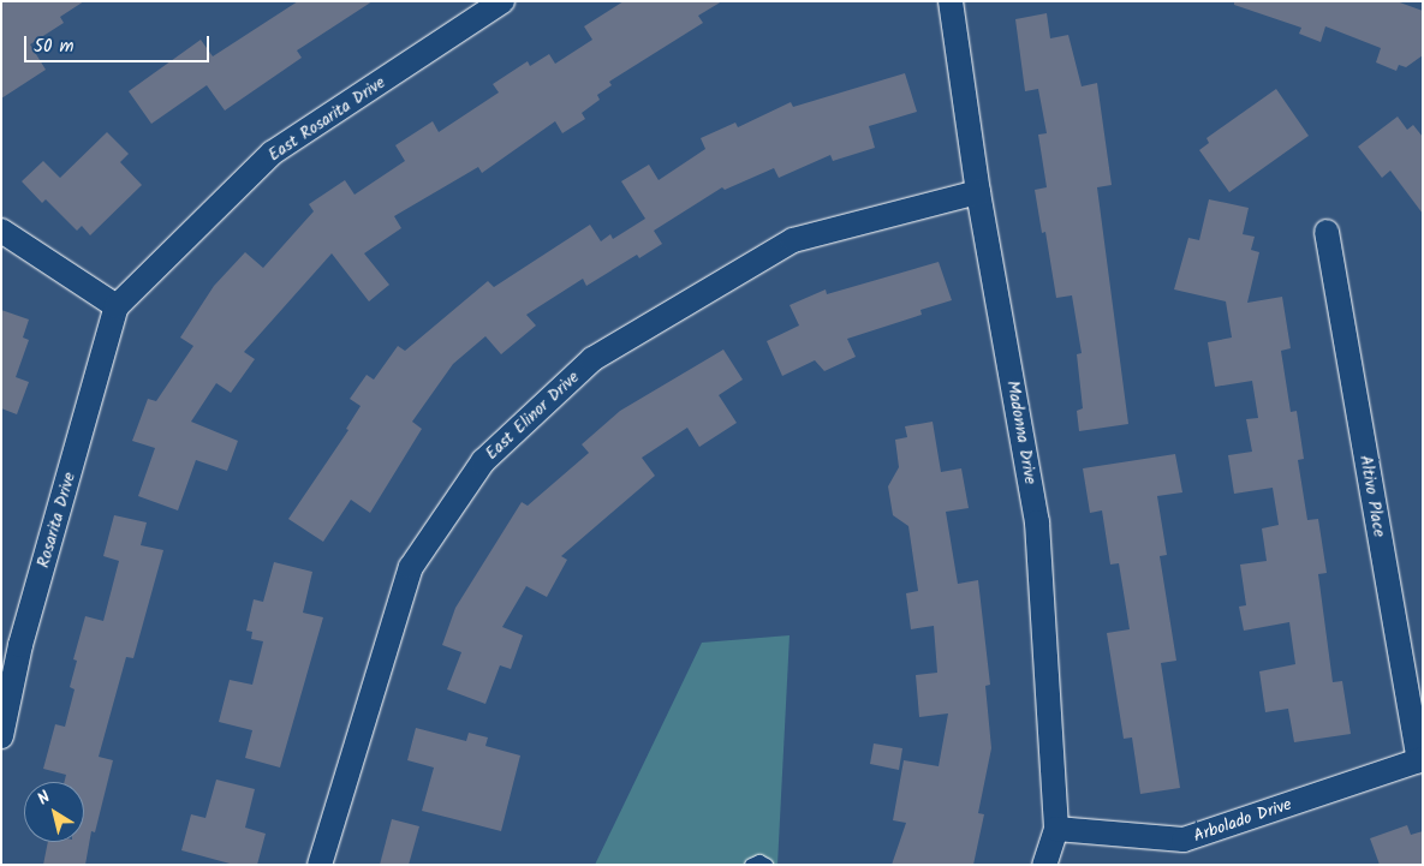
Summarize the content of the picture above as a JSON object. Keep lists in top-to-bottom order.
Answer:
{
  "streets": {
    "street": [
      "East Rosarita Drive",
      "East Elinor Drive",
      "Madonna Drive",
      "Altivo Place",
      "Rosarita Drive",
      "Arbolado Drive"
    ]
  },
  "crossings": [
    ["East Rosarita Drive", "Rosarita Drive"],
    ["East Elinor Drive", "Madonna Drive"],
    ["Madonna Drive", "Arbolado Drive"],
    ["Altivo Place", "Arbolado Drive"]
  ],
  "scale_bar": "50 m",
  "north": "top left"
}
